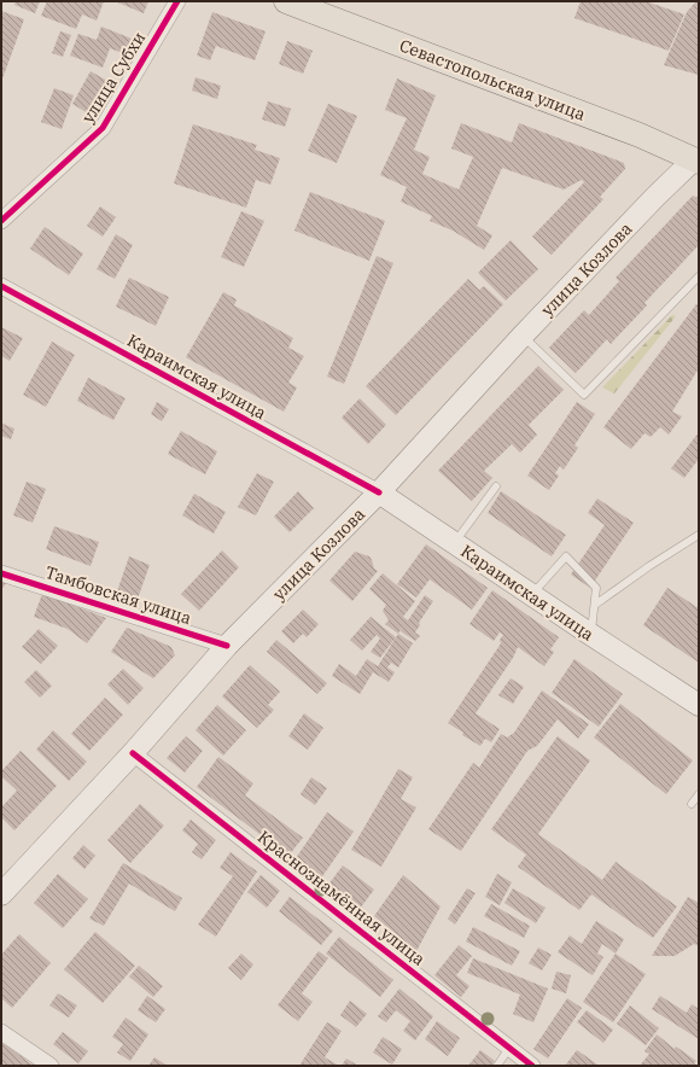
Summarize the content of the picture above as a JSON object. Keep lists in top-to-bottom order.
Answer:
{
  "streets": {
    "main road": ["Севастопольская улица", "улица Козлова", "Караимская улица"],
    "street": ["улица Субхи", "Тамбовская улица", "Краснознамённая улица"]
  },
  "crossings": [
    ["Севастопольская улица", "улица Козлова"],
    ["улица Козлова", "Караимская улица"],
    ["улица Козлова", "Тамбовская улица"],
    ["улица Козлова", "Краснознамённая улица"]
  ]
}
